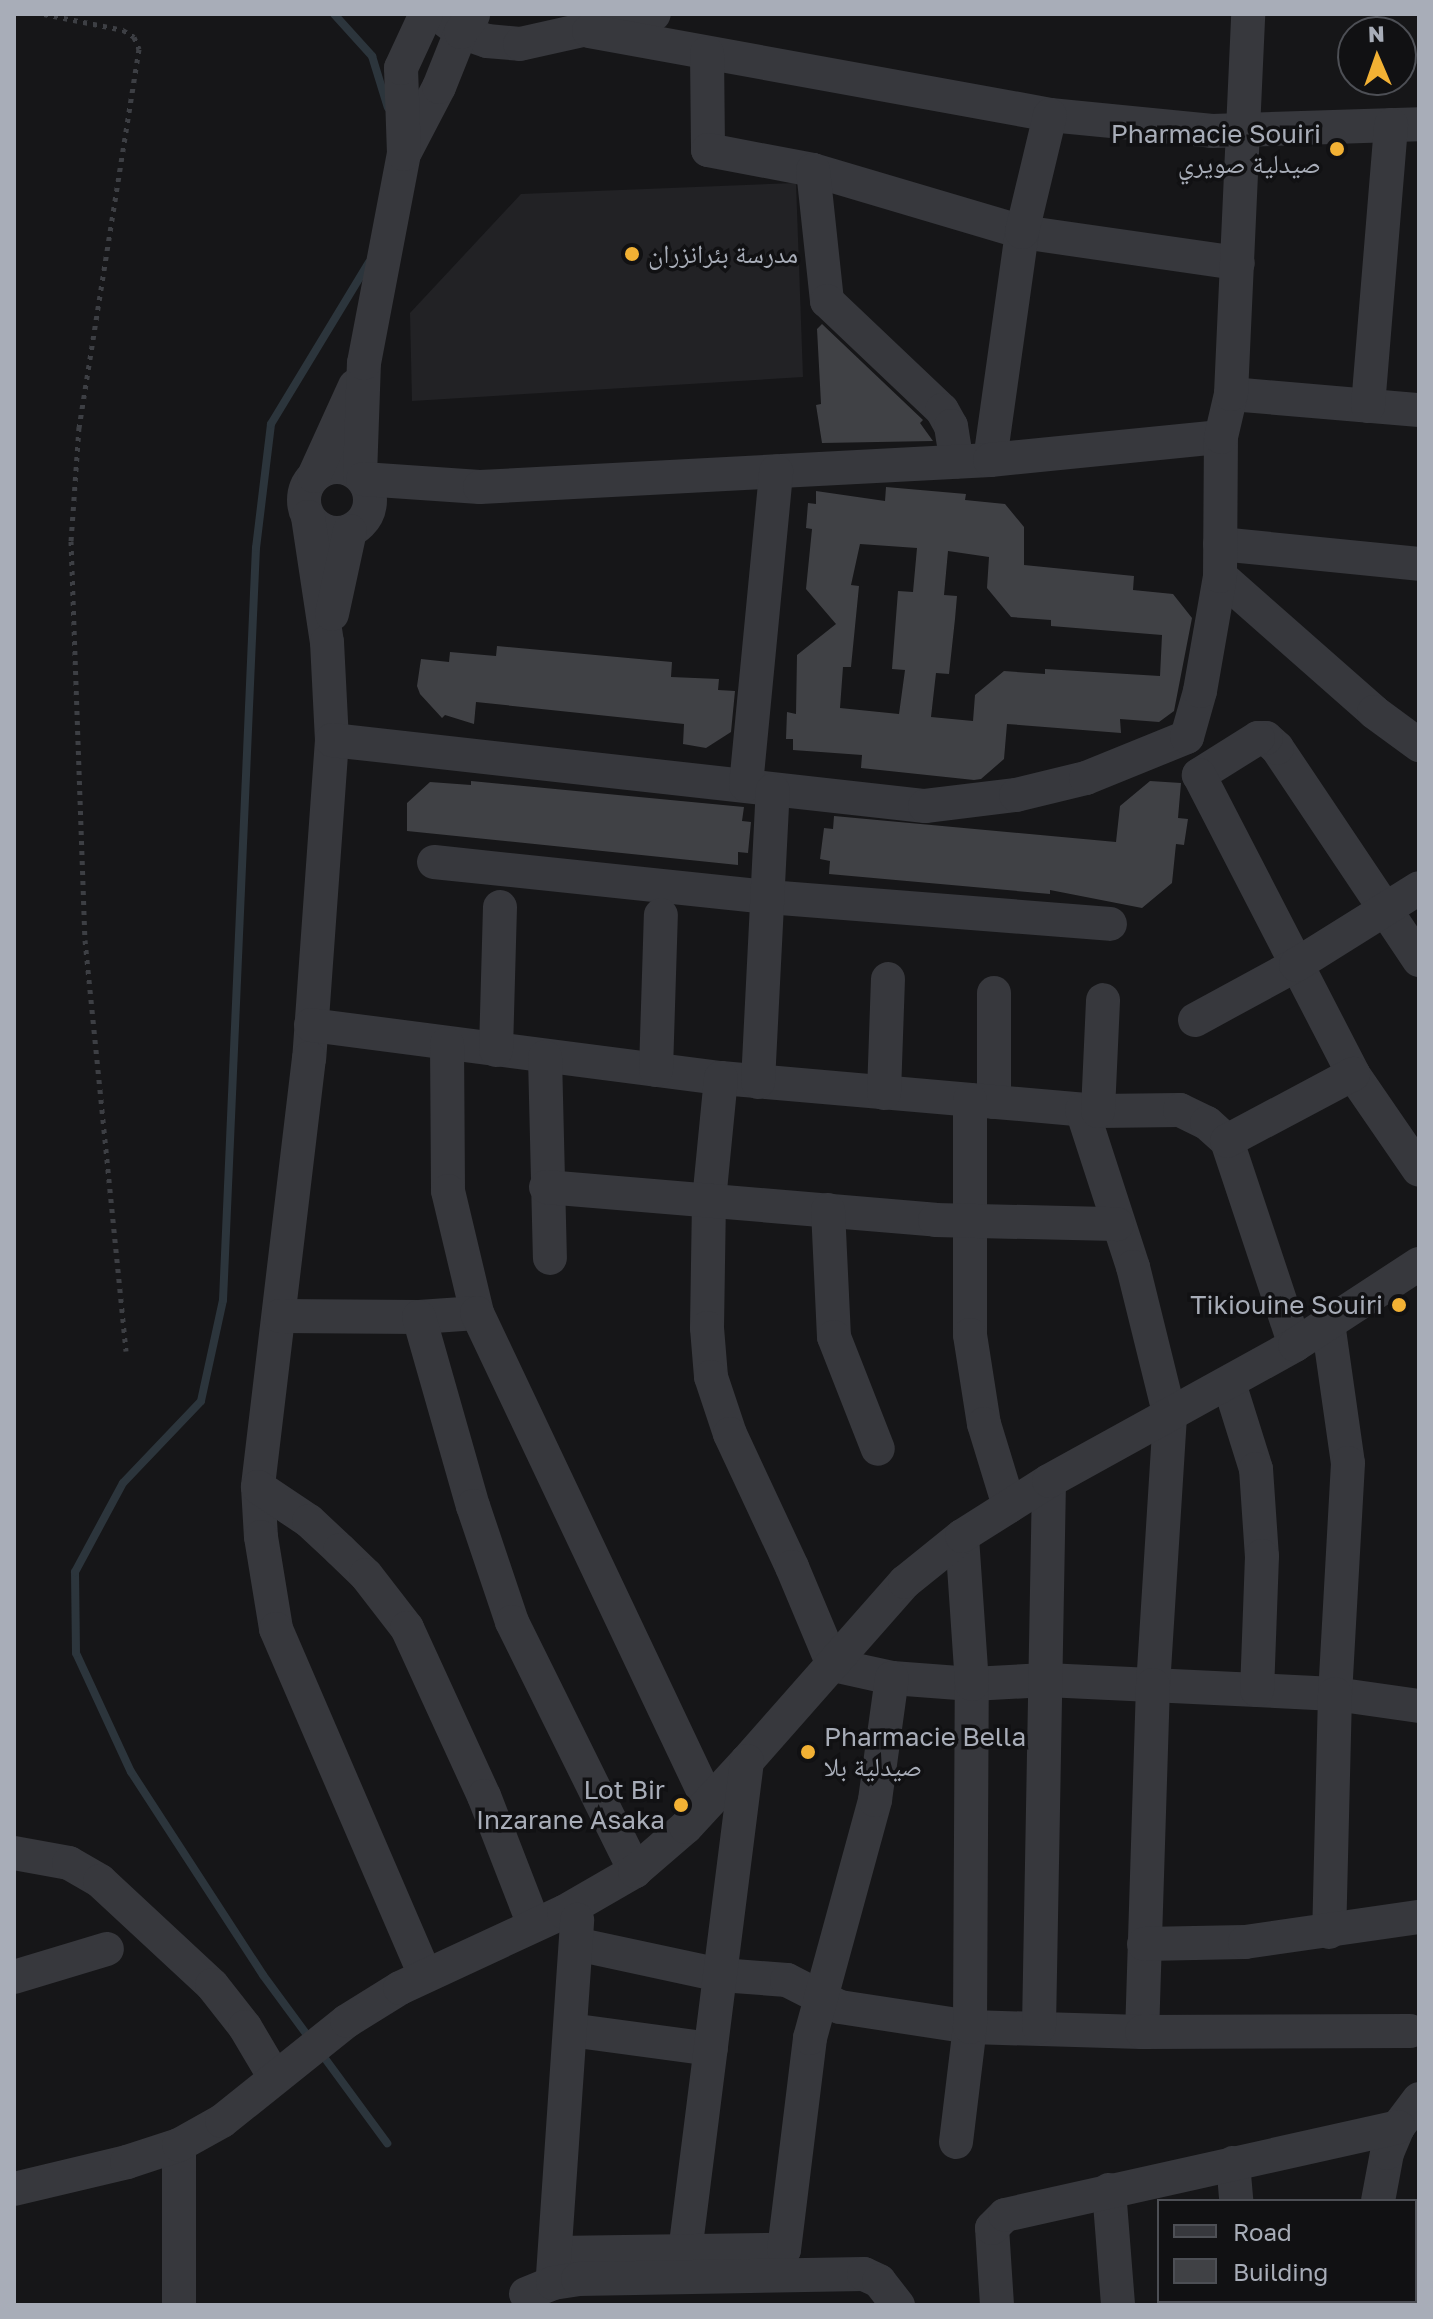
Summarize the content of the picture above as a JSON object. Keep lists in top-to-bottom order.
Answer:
{
  "places": [
    "Pharmacie Souiri صيدلية صويري",
    "مدرسة بئرانزران",
    "Tikiouine Souiri",
    "Pharmacie Bella صيدلية بلا",
    "Lot Bir Inzarane Asaka"
  ],
  "legend": ["Road", "Building"],
  "north": "top"
}
